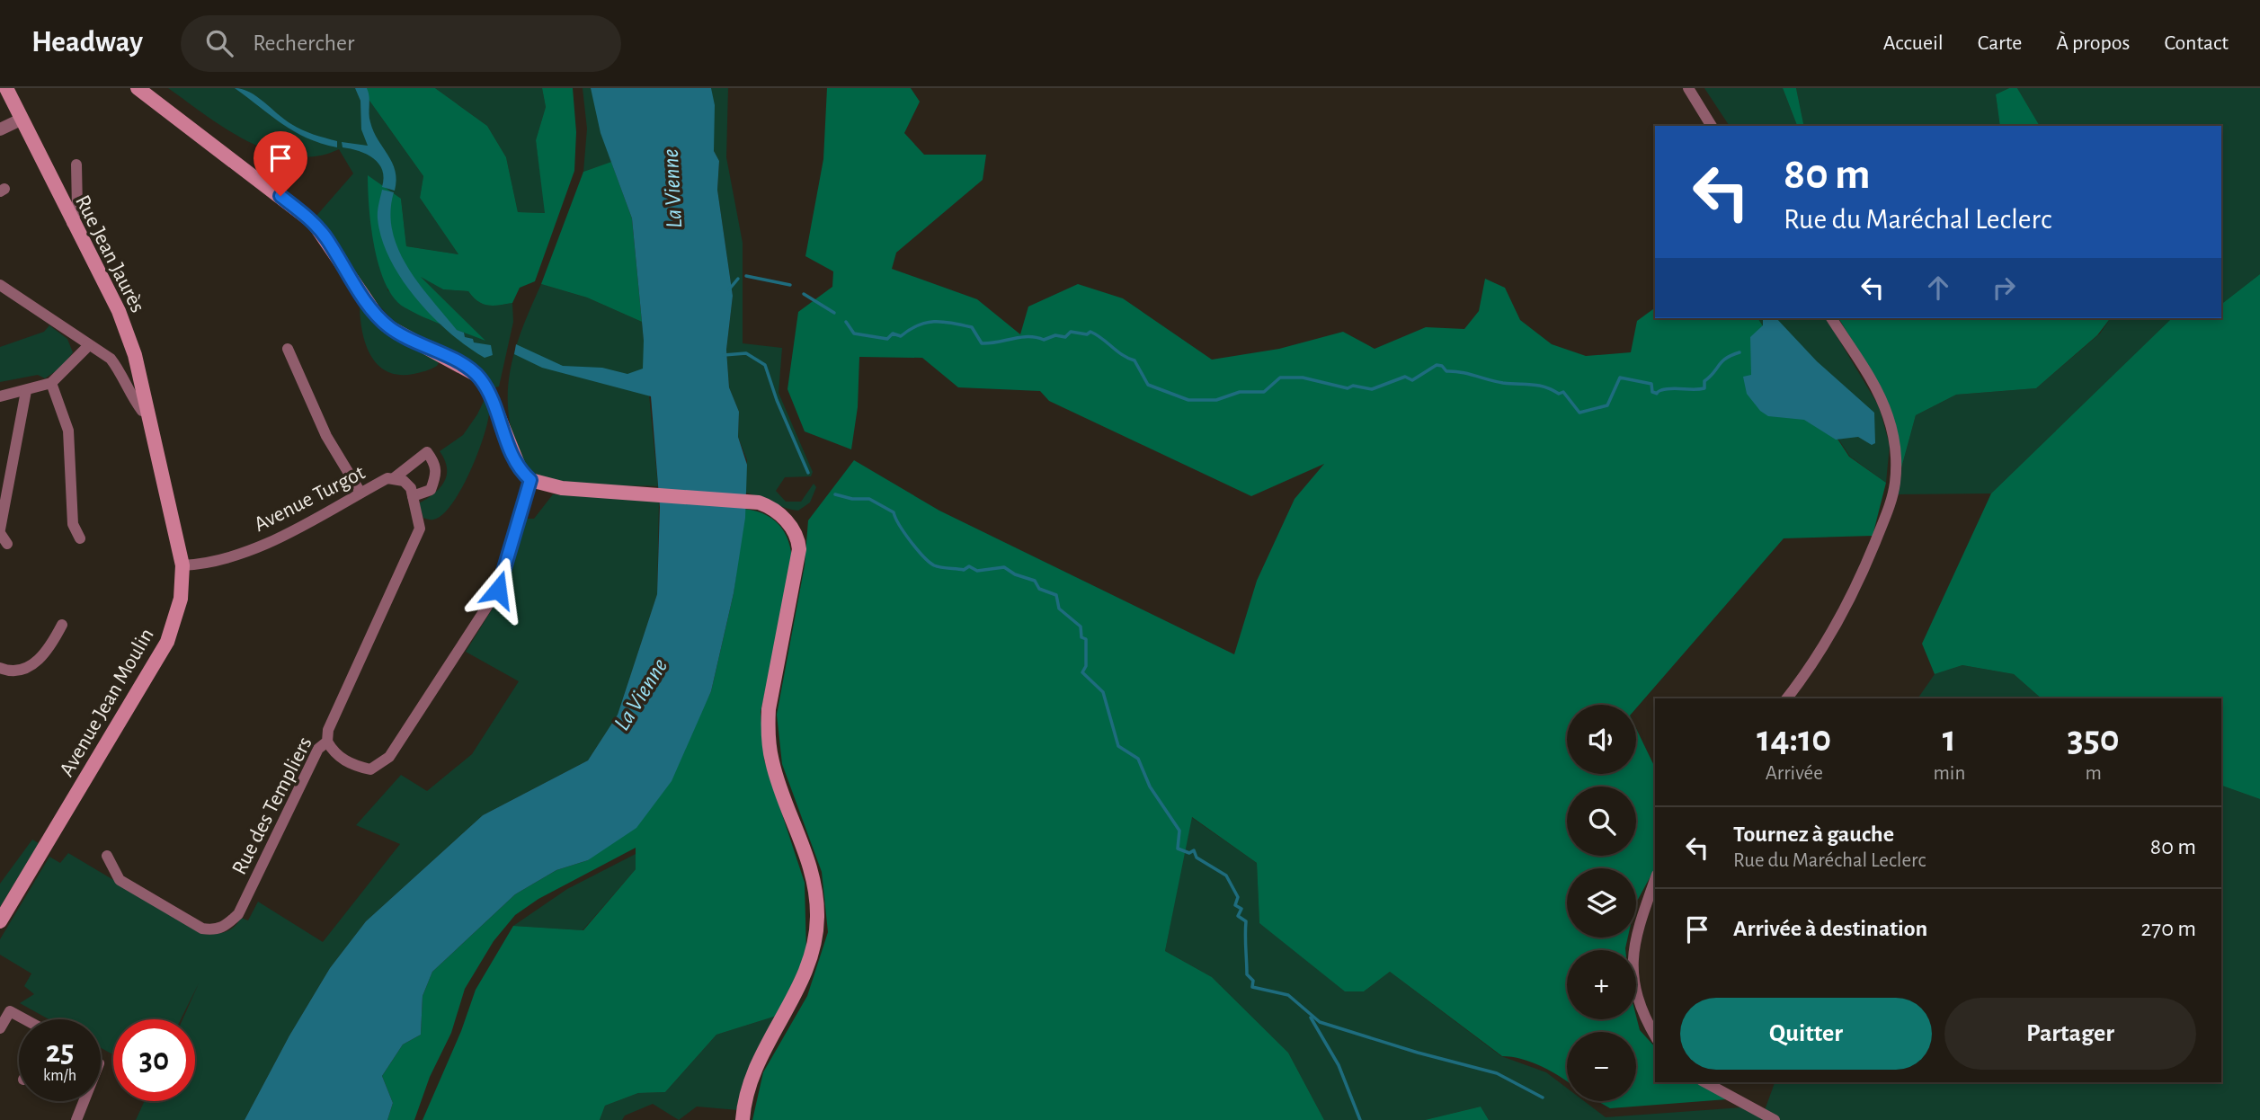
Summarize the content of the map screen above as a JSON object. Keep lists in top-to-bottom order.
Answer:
{
  "streets": {
    "main road": ["Rue Jean Jaurès", "Avenue Jean Moulin"],
    "street": ["Avenue Turgot", "Rue des Templiers"]
  },
  "crossings": [
    ["Rue Jean Jaurès", "Avenue Jean Moulin"],
    ["Avenue Turgot", "Avenue Jean Moulin"],
    ["Avenue Turgot", "Rue des Templiers"]
  ],
  "water": ["La Vienne"],
  "page": {
    "header": "Headway",
    "search": "Rechercher",
    "nav": [
      "Accueil",
      "Carte",
      "À propos",
      "Contact"
    ],
    "turn": ["80 m", "Rue du Maréchal Leclerc"],
    "eta": [
      "14:10",
      "Arrivée",
      "1",
      "min",
      "350",
      "m"
    ],
    "map_buttons": ["+", "−"],
    "list": [
      {
        "name": "Tournez à gauche",
        "note": "Rue du Maréchal Leclerc",
        "value": "80 m"
      },
      {
        "name": "Arrivée à destination",
        "value": "270 m"
      }
    ],
    "buttons": ["Quitter", "Partager"],
    "speed": "25 km/h",
    "limit": "30"
  }
}
